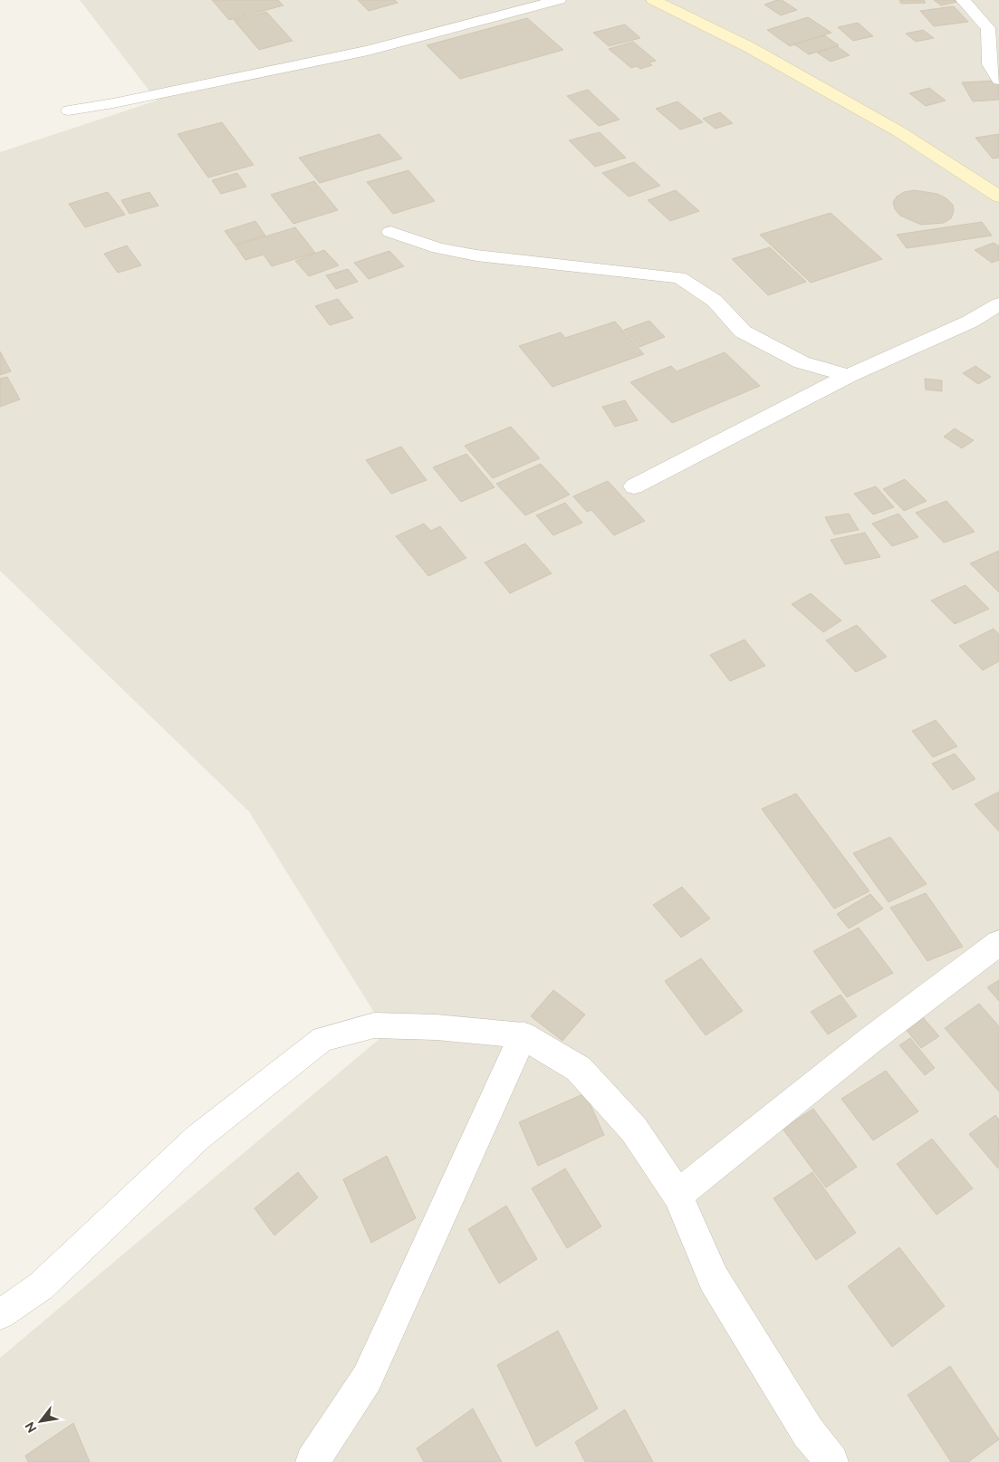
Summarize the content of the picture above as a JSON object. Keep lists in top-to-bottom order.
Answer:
{
  "north": "bottom left"
}
